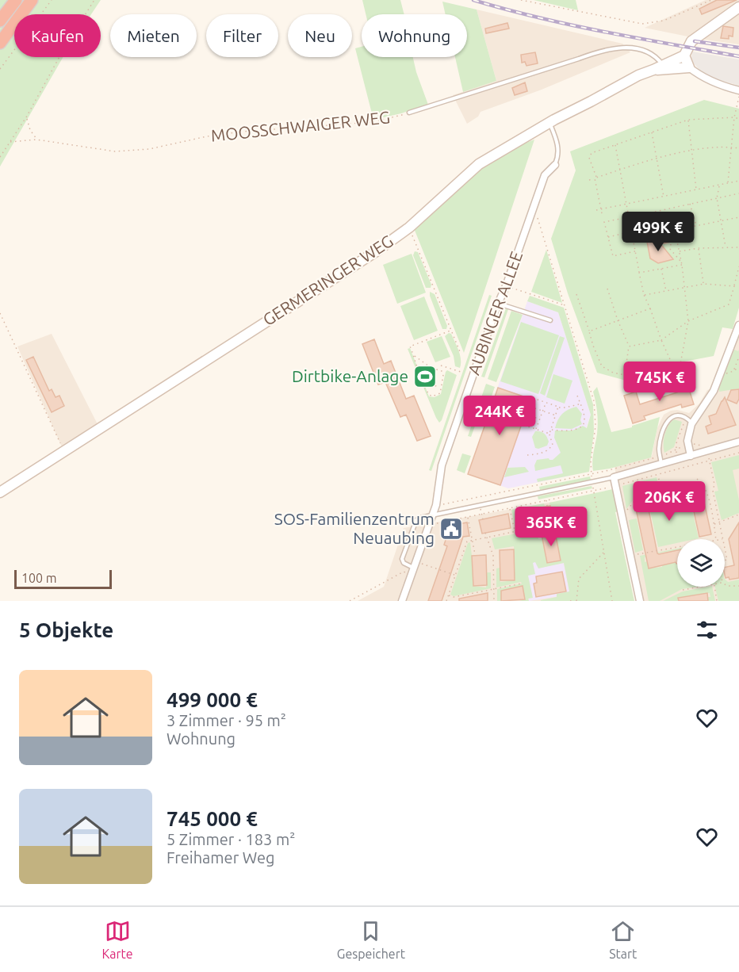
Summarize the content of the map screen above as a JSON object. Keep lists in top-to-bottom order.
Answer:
{
  "streets": {
    "street": ["GERMERINGER WEG", "AUBINGER ALLEE"],
    "lane": ["MOOSSCHWAIGER WEG"]
  },
  "crossings": [
    ["MOOSSCHWAIGER WEG", "GERMERINGER WEG"]
  ],
  "places": {
    "sports": ["Dirtbike-Anlage"],
    "public building": ["SOS-Familienzentrum Neuaubing"]
  },
  "scale_bar": "100 m",
  "page": {
    "chip": [
      "Kaufen",
      "Mieten",
      "Filter",
      "Neu",
      "Wohnung"
    ],
    "price": [
      "499K €",
      "745K €",
      "244K €",
      "206K €",
      "365K €"
    ],
    "scale": "100 m",
    "heading": "5 Objekte",
    "list": [
      {
        "name": "499 000 €",
        "note": "3 Zimmer · 95 m² · Wohnung"
      },
      {
        "name": "745 000 €",
        "note": "5 Zimmer · 183 m² · Freihamer Weg"
      }
    ],
    "tabs": ["Karte", "Gespeichert", "Start"]
  }
}
